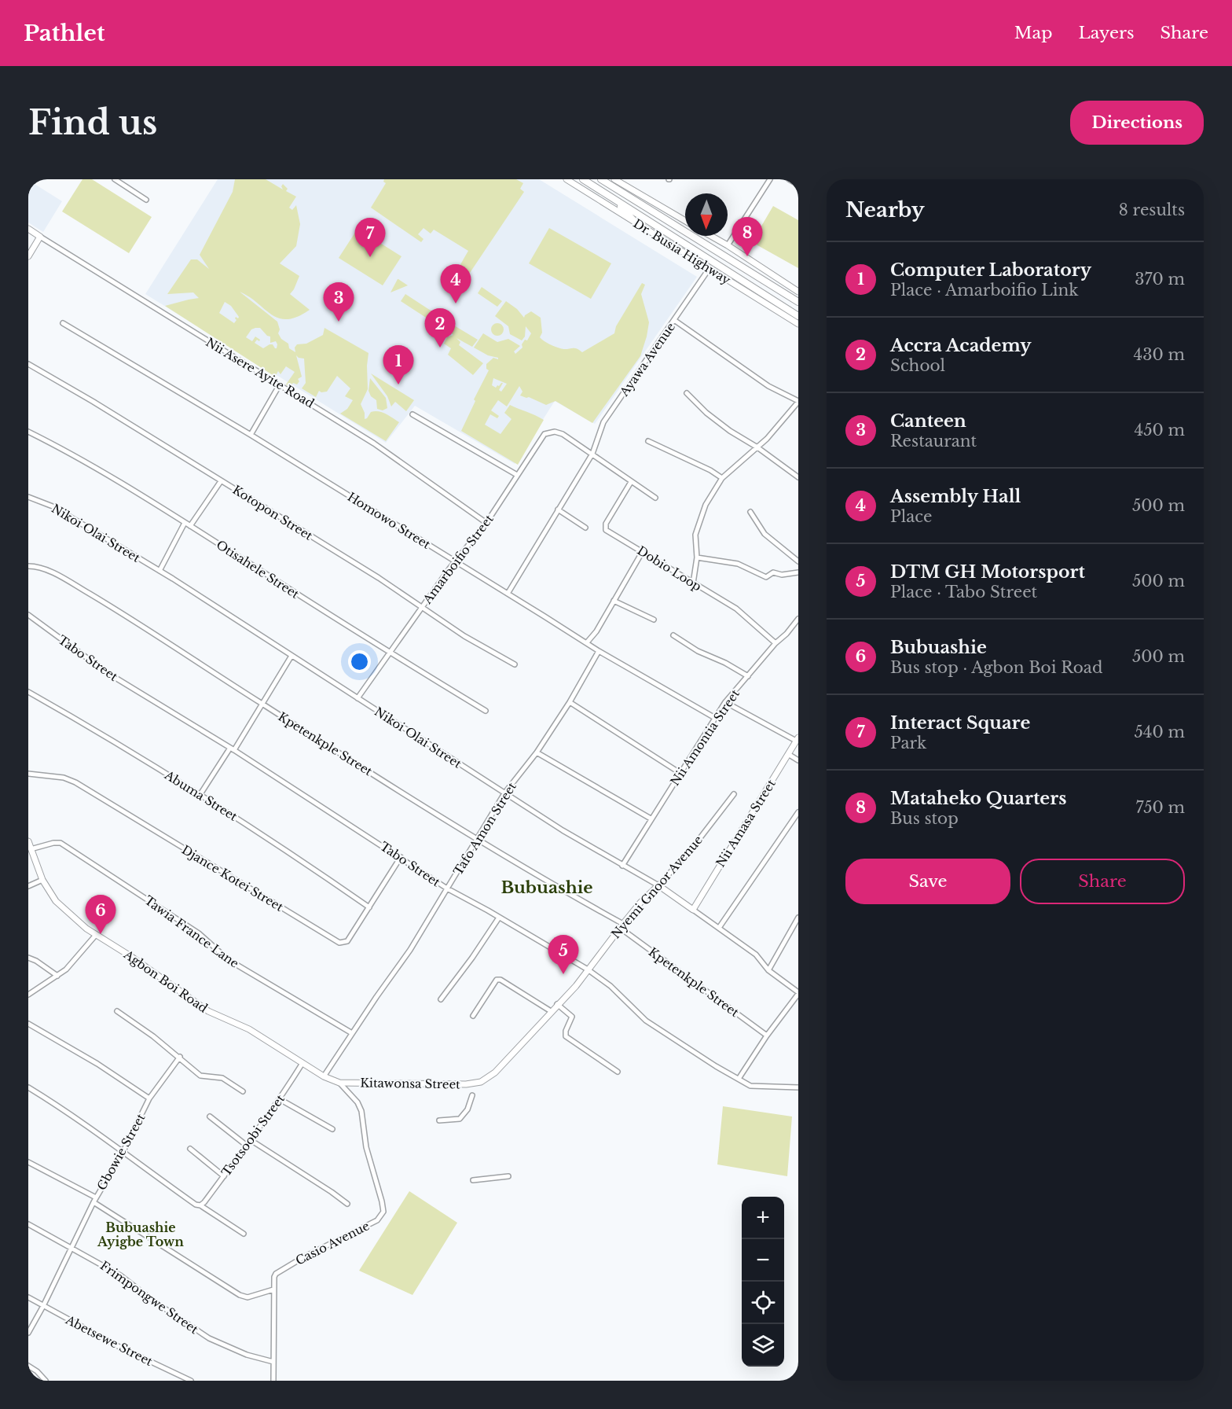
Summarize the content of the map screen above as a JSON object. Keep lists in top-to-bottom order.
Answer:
{
  "streets": {
    "highway": ["Dr. Busia Highway"],
    "street": [
      "Ayawa Avenue",
      "Nii Asere Ayite Road",
      "Kotopon Street",
      "Homowo Street",
      "Nikoi Olai Street",
      "Amarboifio Street",
      "Dobio Loop",
      "Otisahele Street",
      "Tabo Street",
      "Nii Amontia Street",
      "Kpetenkple Street",
      "Abuma Street",
      "Nii Amasa Street",
      "Tafo Amon Street",
      "Djance Kotei Street",
      "Nyemi Gnoor Avenue",
      "Tawia France Lane",
      "Agbon Boi Road",
      "Kitawonsa Street",
      "Tsotsoobi Street",
      "Gbowie Street",
      "Casio Avenue",
      "Frimpongwe Street",
      "Abetsewe Street"
    ]
  },
  "crossings": [
    ["Dr. Busia Highway", "Ayawa Avenue"],
    ["Ayawa Avenue", "Homowo Street"],
    ["Ayawa Avenue", "Amarboifio Street"],
    ["Nii Asere Ayite Road", "Amarboifio Street"],
    ["Kotopon Street", "Amarboifio Street"],
    ["Homowo Street", "Amarboifio Street"],
    ["Homowo Street", "Nii Amontia Street"],
    ["Homowo Street", "Tafo Amon Street"],
    ["Nikoi Olai Street", "Amarboifio Street"],
    ["Nikoi Olai Street", "Nii Amontia Street"],
    ["Nikoi Olai Street", "Nii Amasa Street"],
    ["Nikoi Olai Street", "Tafo Amon Street"],
    ["Nikoi Olai Street", "Nyemi Gnoor Avenue"],
    ["Amarboifio Street", "Otisahele Street"],
    ["Dobio Loop", "Nii Amontia Street"],
    ["Tabo Street", "Tafo Amon Street"],
    ["Tabo Street", "Djance Kotei Street"],
    ["Tabo Street", "Nyemi Gnoor Avenue"],
    ["Kpetenkple Street", "Tafo Amon Street"],
    ["Kpetenkple Street", "Nyemi Gnoor Avenue"],
    ["Abuma Street", "Djance Kotei Street"],
    ["Tafo Amon Street", "Tawia France Lane"],
    ["Tafo Amon Street", "Agbon Boi Road"],
    ["Nyemi Gnoor Avenue", "Kitawonsa Street"],
    ["Tawia France Lane", "Agbon Boi Road"],
    ["Agbon Boi Road", "Kitawonsa Street"],
    ["Agbon Boi Road", "Tsotsoobi Street"],
    ["Agbon Boi Road", "Casio Avenue"],
    ["Kitawonsa Street", "Casio Avenue"],
    ["Gbowie Street", "Frimpongwe Street"],
    ["Gbowie Street", "Abetsewe Street"],
    ["Casio Avenue", "Frimpongwe Street"]
  ],
  "districts": ["Bubuashie", "Bubuashie Ayigbe Town"],
  "north": "bottom",
  "page": {
    "header": "Pathlet",
    "nav": ["Map", "Layers", "Share"],
    "buttons": [
      "Directions",
      ["Save", "Share"]
    ],
    "title": "Find us",
    "heading": ["Nearby", "8 results"],
    "pins": [
      "8",
      "7",
      "4",
      "3",
      "2",
      "1",
      "6",
      "5"
    ],
    "list": [
      {
        "mark": "1",
        "name": "Computer Laboratory",
        "note": "Place · Amarboifio Link",
        "value": "370 m"
      },
      {
        "mark": "2",
        "name": "Accra Academy",
        "note": "School",
        "value": "430 m"
      },
      {
        "mark": "3",
        "name": "Canteen",
        "note": "Restaurant",
        "value": "450 m"
      },
      {
        "mark": "4",
        "name": "Assembly Hall",
        "note": "Place",
        "value": "500 m"
      },
      {
        "mark": "5",
        "name": "DTM GH Motorsport",
        "note": "Place · Tabo Street",
        "value": "500 m"
      },
      {
        "mark": "6",
        "name": "Bubuashie",
        "note": "Bus stop · Agbon Boi Road",
        "value": "500 m"
      },
      {
        "mark": "7",
        "name": "Interact Square",
        "note": "Park",
        "value": "540 m"
      },
      {
        "mark": "8",
        "name": "Mataheko Quarters",
        "note": "Bus stop",
        "value": "750 m"
      }
    ],
    "map_buttons": ["+", "−"]
  }
}
